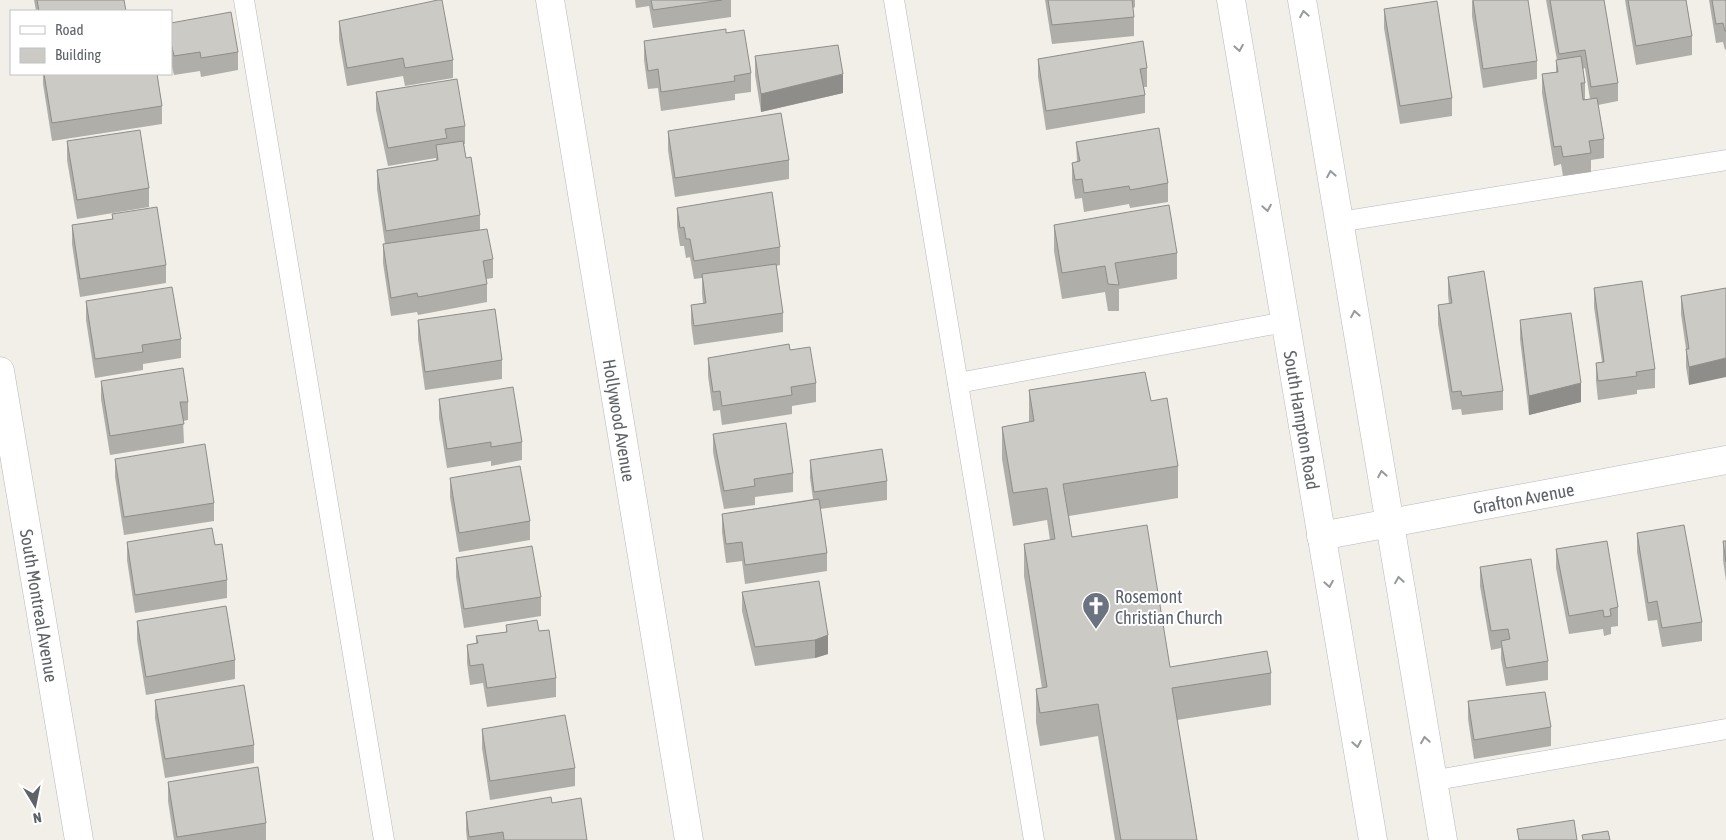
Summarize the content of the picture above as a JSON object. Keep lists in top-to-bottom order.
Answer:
{
  "streets": {
    "street": [
      "Hollywood Avenue",
      "South Hampton Road",
      "Grafton Avenue",
      "South Montreal Avenue"
    ]
  },
  "crossings": [
    ["South Hampton Road", "Grafton Avenue"]
  ],
  "places": {
    "church": ["Rosemont Christian Church"]
  },
  "legend": ["Road", "Building"],
  "north": "bottom"
}
